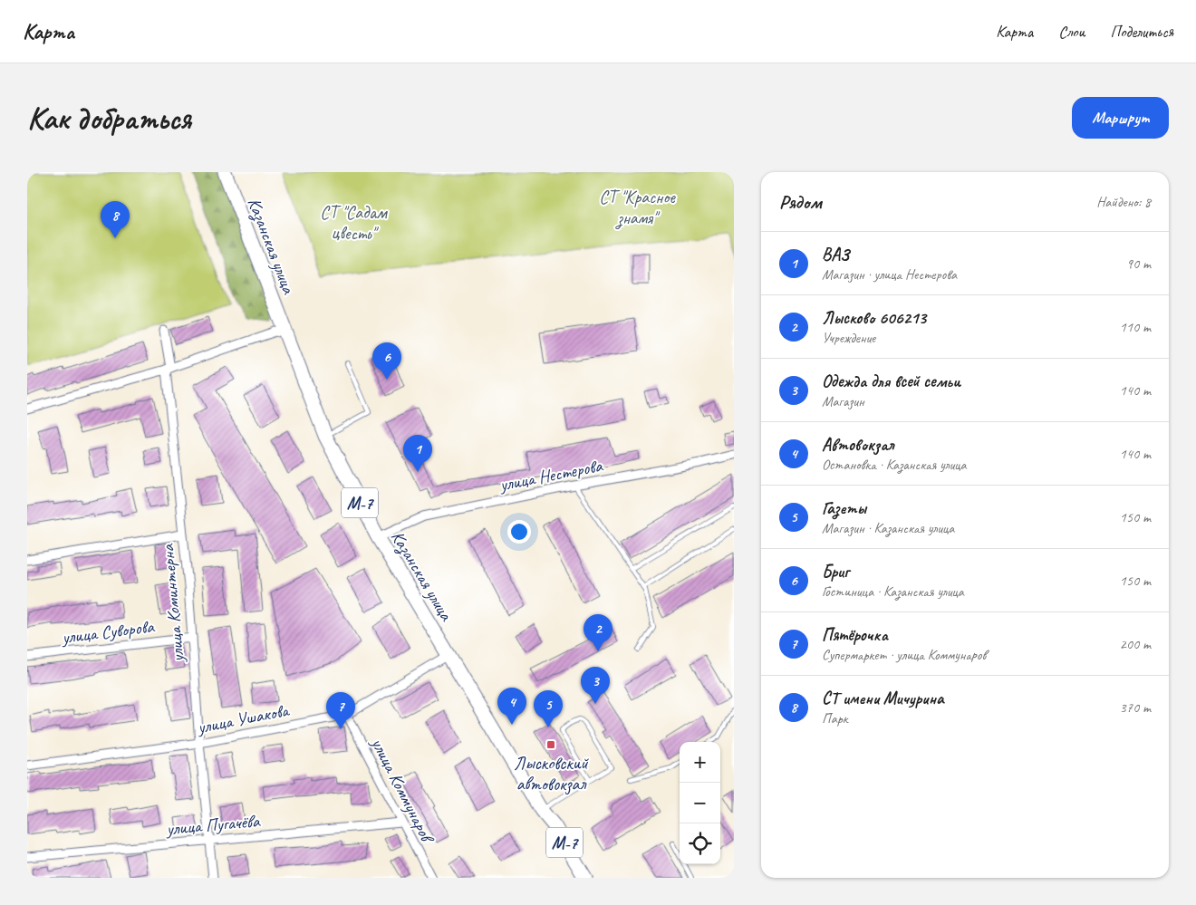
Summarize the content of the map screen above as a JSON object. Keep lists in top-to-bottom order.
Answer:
{
  "streets": {
    "highway": ["Казанская улица", "М-7"],
    "street": [
      "улица Нестерова",
      "улица Коминтерна",
      "улица Суворова",
      "улица Ушакова",
      "улица Коммунаров",
      "улица Пугачёва"
    ]
  },
  "crossings": [
    ["Казанская улица", "улица Нестерова"],
    ["Казанская улица", "улица Ушакова"],
    ["улица Коминтерна", "улица Суворова"],
    ["улица Коминтерна", "улица Ушакова"],
    ["улица Коминтерна", "улица Пугачёва"],
    ["улица Ушакова", "улица Коммунаров"],
    ["улица Коммунаров", "улица Пугачёва"]
  ],
  "parks": ["СТ \"Красное знамя\"", "СТ \"Садам цвесть\""],
  "places": {
    "transit": ["Лысковский автовокзал"]
  },
  "page": {
    "header": "Карта",
    "nav": ["Карта", "Слои", "Поделиться"],
    "buttons": "Маршрут",
    "title": "Как добраться",
    "heading": ["Рядом", "Найдено: 8"],
    "pins": [
      "8",
      "6",
      "1",
      "2",
      "3",
      "4",
      "5",
      "7"
    ],
    "list": [
      {
        "mark": "1",
        "name": "ВАЗ",
        "note": "Магазин · улица Нестерова",
        "value": "90 m"
      },
      {
        "mark": "2",
        "name": "Лысково 606213",
        "note": "Учреждение",
        "value": "110 m"
      },
      {
        "mark": "3",
        "name": "Одежда для всей семьи",
        "note": "Магазин",
        "value": "140 m"
      },
      {
        "mark": "4",
        "name": "Автовокзал",
        "note": "Остановка · Казанская улица",
        "value": "140 m"
      },
      {
        "mark": "5",
        "name": "Газеты",
        "note": "Магазин · Казанская улица",
        "value": "150 m"
      },
      {
        "mark": "6",
        "name": "Бриг",
        "note": "Гостиница · Казанская улица",
        "value": "150 m"
      },
      {
        "mark": "7",
        "name": "Пятёрочка",
        "note": "Супермаркет · улица Коммунаров",
        "value": "200 m"
      },
      {
        "mark": "8",
        "name": "СТ имени Мичурина",
        "note": "Парк",
        "value": "370 m"
      }
    ],
    "map_buttons": ["+", "−"]
  }
}
